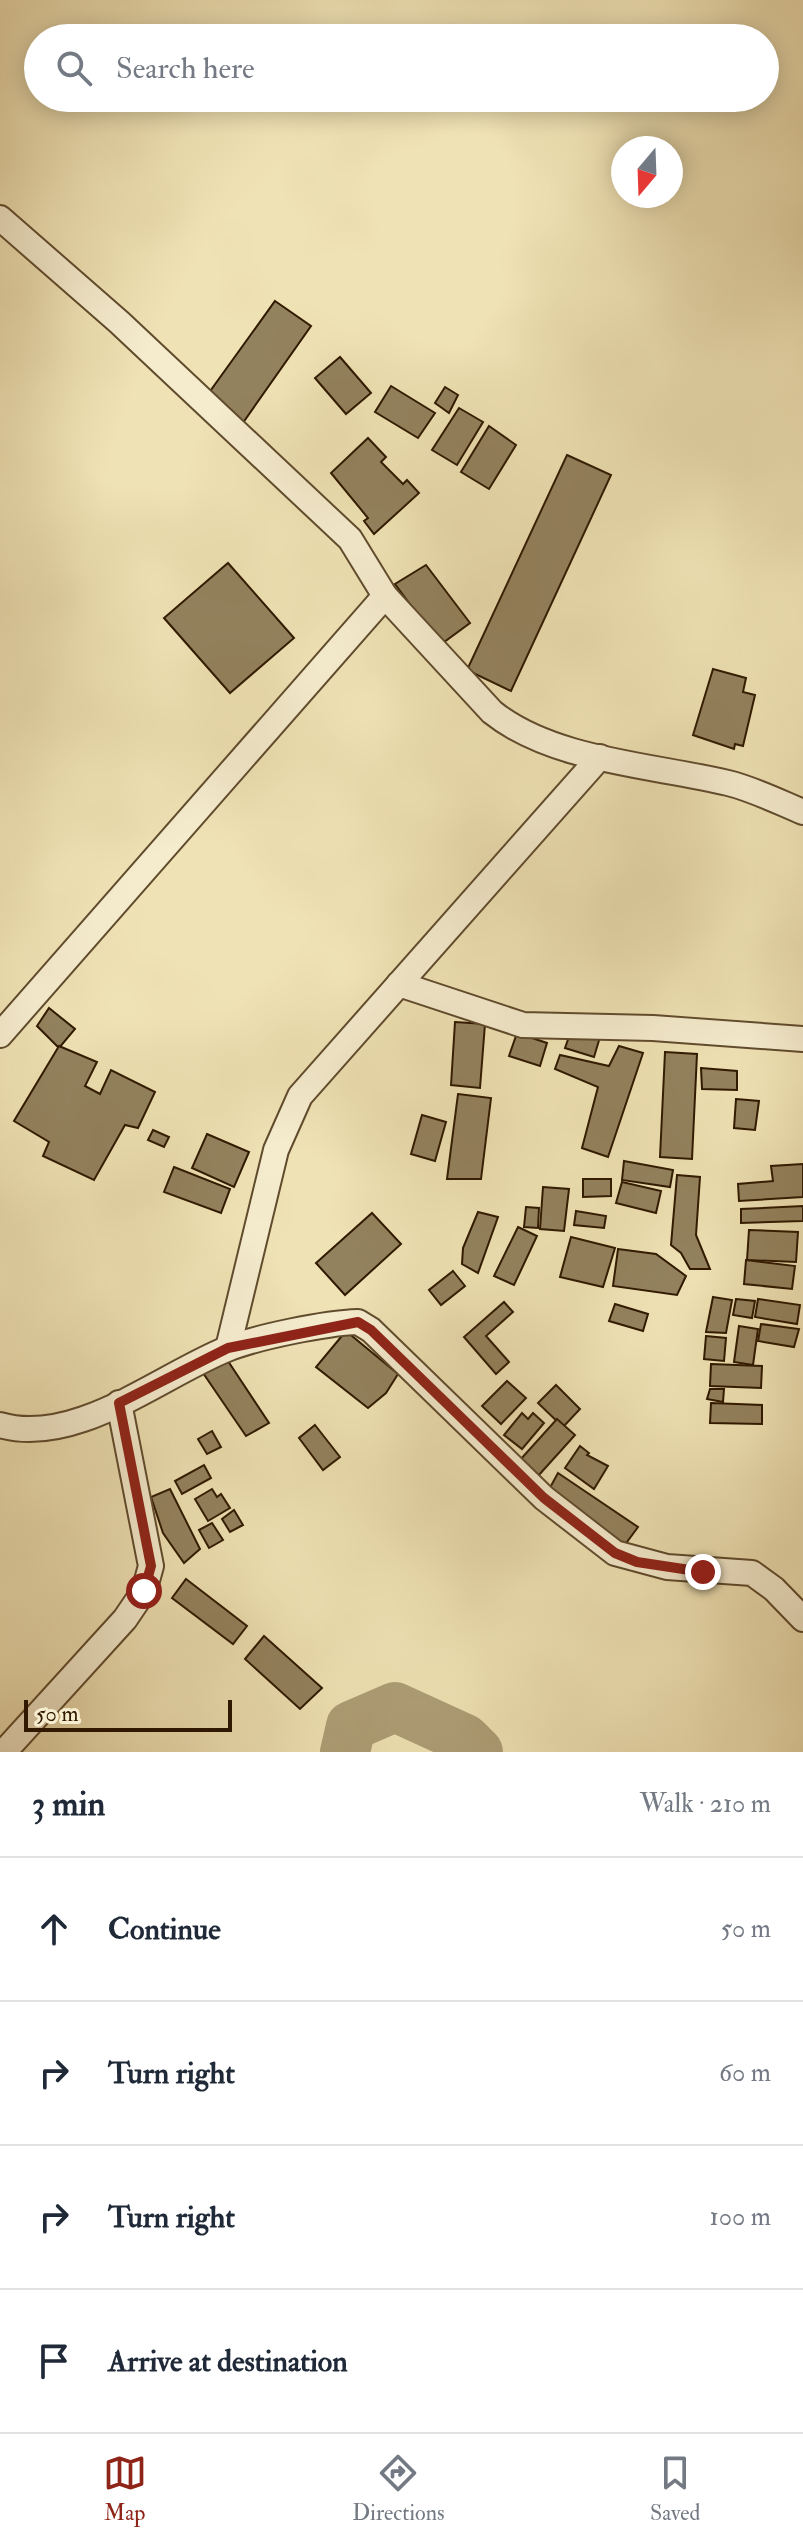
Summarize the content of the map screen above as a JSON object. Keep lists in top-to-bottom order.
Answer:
{
  "scale_bar": "50 m",
  "north": "bottom",
  "page": {
    "search": "Search here",
    "scale": "50 m",
    "heading": ["3 min", "Walk · 210 m"],
    "list": [
      ["Continue", "50 m"],
      ["Turn right", "60 m"],
      ["Turn right", "100 m"],
      "Arrive at destination"
    ],
    "nav": ["Map", "Directions", "Saved"]
  }
}
